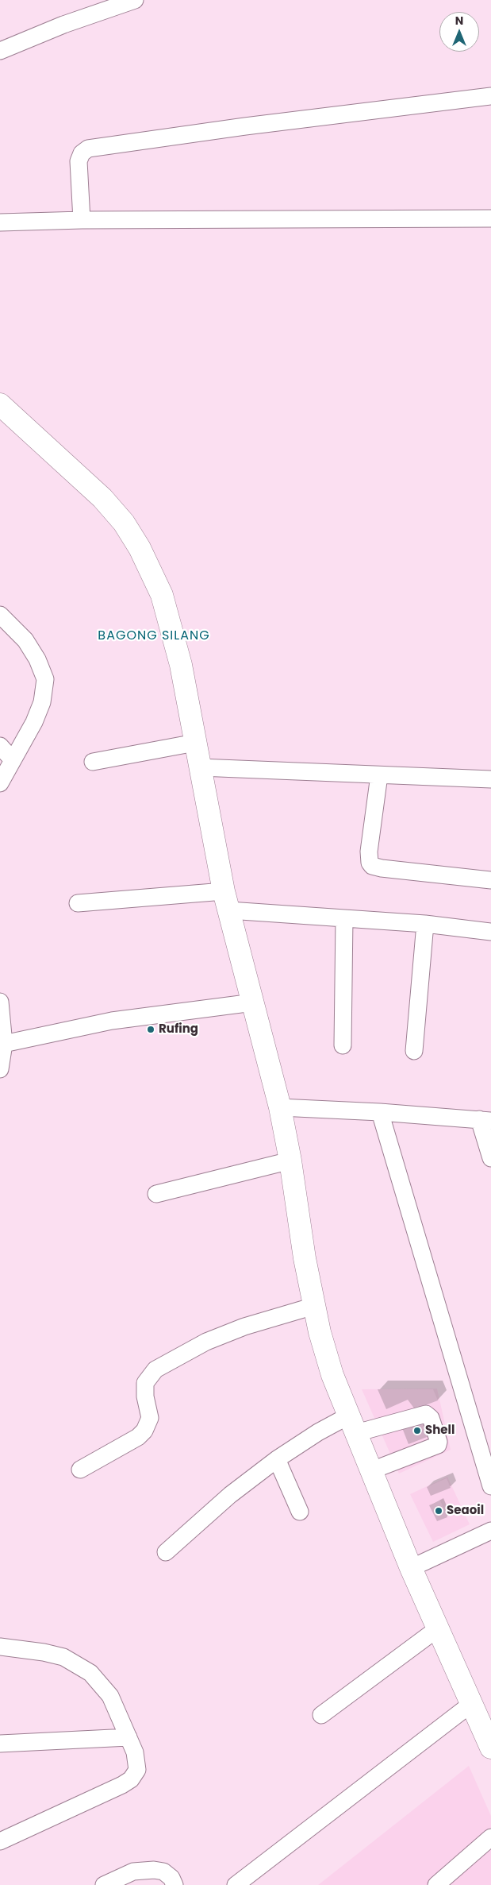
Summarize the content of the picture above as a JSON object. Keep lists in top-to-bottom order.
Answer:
{
  "districts": ["BAGONG SILANG"],
  "places": ["Rufing", "Shell", "Seaoil"],
  "north": "top"
}
